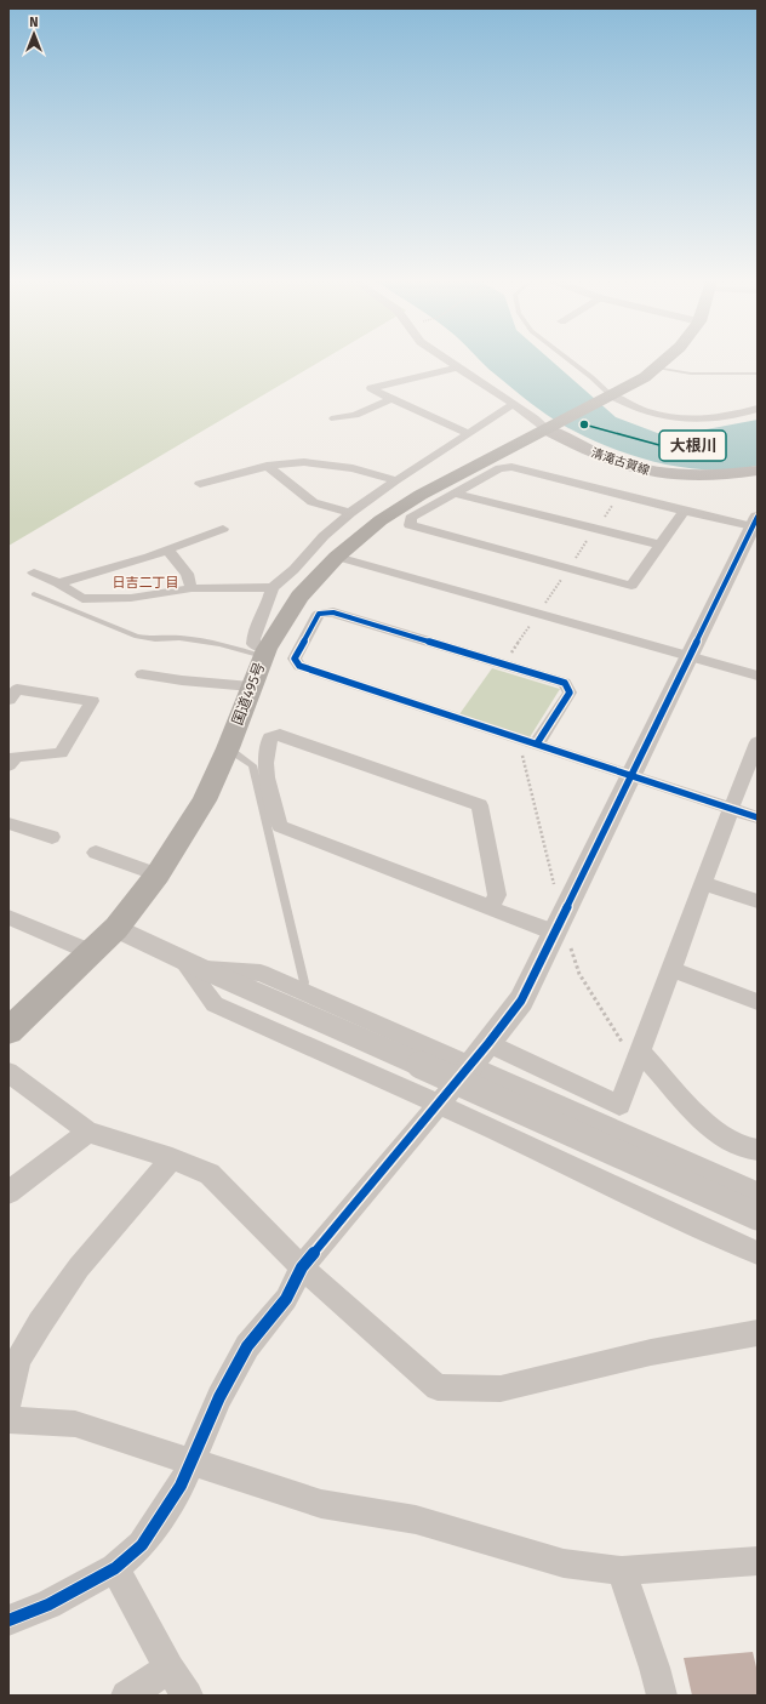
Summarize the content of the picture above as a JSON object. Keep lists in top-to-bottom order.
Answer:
{
  "streets": {
    "highway": ["国道495号"],
    "main road": ["清滝古賀線"]
  },
  "crossings": [
    ["清滝古賀線", "国道495号"]
  ],
  "districts": ["日吉二丁目"],
  "places": ["大根川"],
  "north": "top"
}
